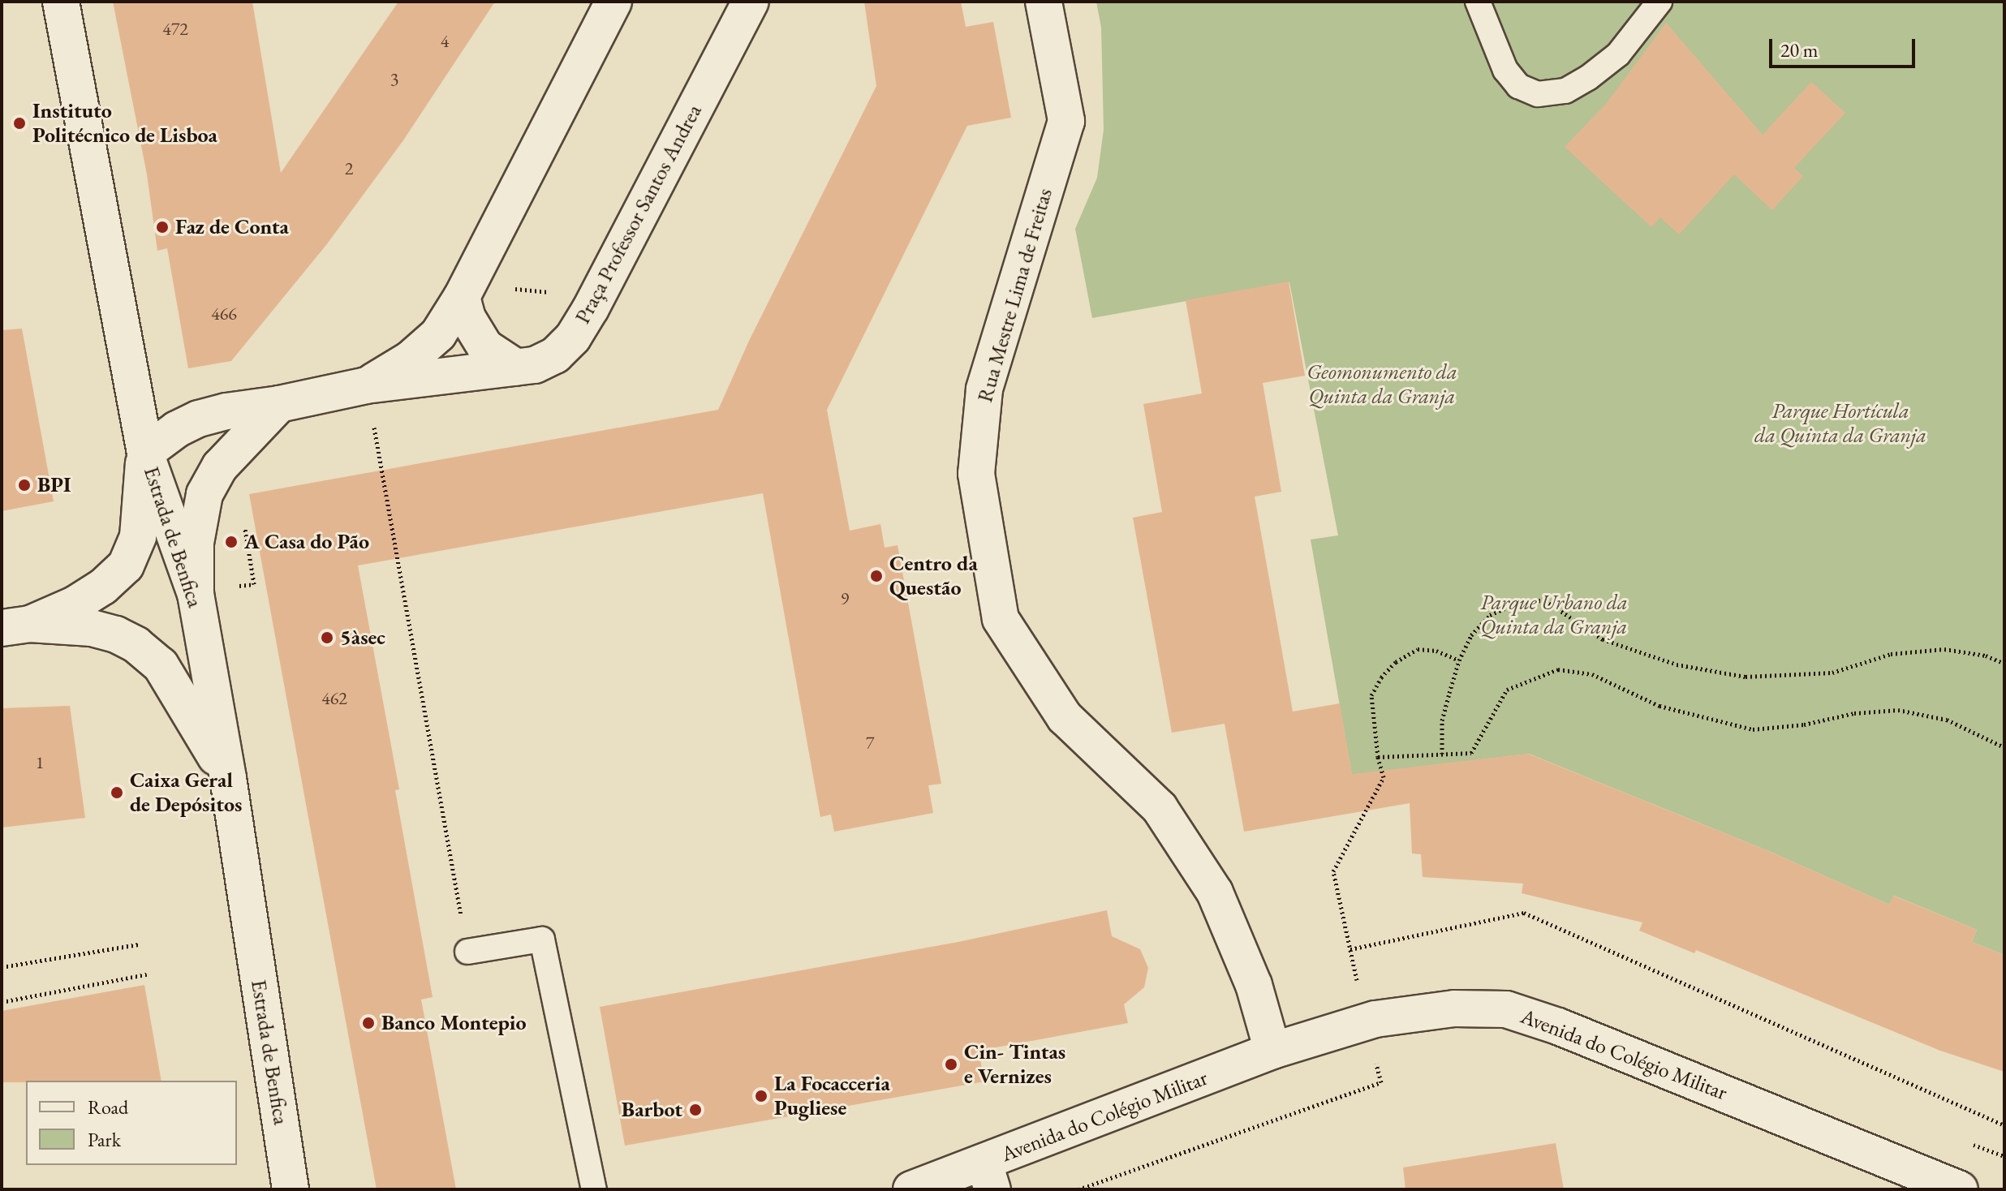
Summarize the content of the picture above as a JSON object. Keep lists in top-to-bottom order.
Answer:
{
  "streets": {
    "street": [
      "Praça Professor Santos Andrea",
      "Rua Mestre Lima de Freitas",
      "Estrada de Benfica",
      "Avenida do Colégio Militar"
    ]
  },
  "crossings": [
    ["Praça Professor Santos Andrea", "Estrada de Benfica"],
    ["Rua Mestre Lima de Freitas", "Avenida do Colégio Militar"]
  ],
  "parks": ["Geomonumento da Quinta da Granja", "Parque Hortícula da Quinta da Granja", "Parque Urbano da Quinta da Granja"],
  "places": [
    "Instituto Politécnico de Lisboa",
    "Faz de Conta",
    "BPI",
    "A Casa do Pão",
    "Centro da Questão",
    "5àsec",
    "Caixa Geral de Depósitos",
    "Banco Montepio",
    "Cin- Tintas e Vernizes",
    "La Focacceria Pugliese",
    "Barbot"
  ],
  "house_numbers": [
    "472",
    "4",
    "3",
    "2",
    "466",
    "9",
    "462",
    "7",
    "1"
  ],
  "legend": ["Road", "Park"],
  "scale_bar": "20 m"
}
